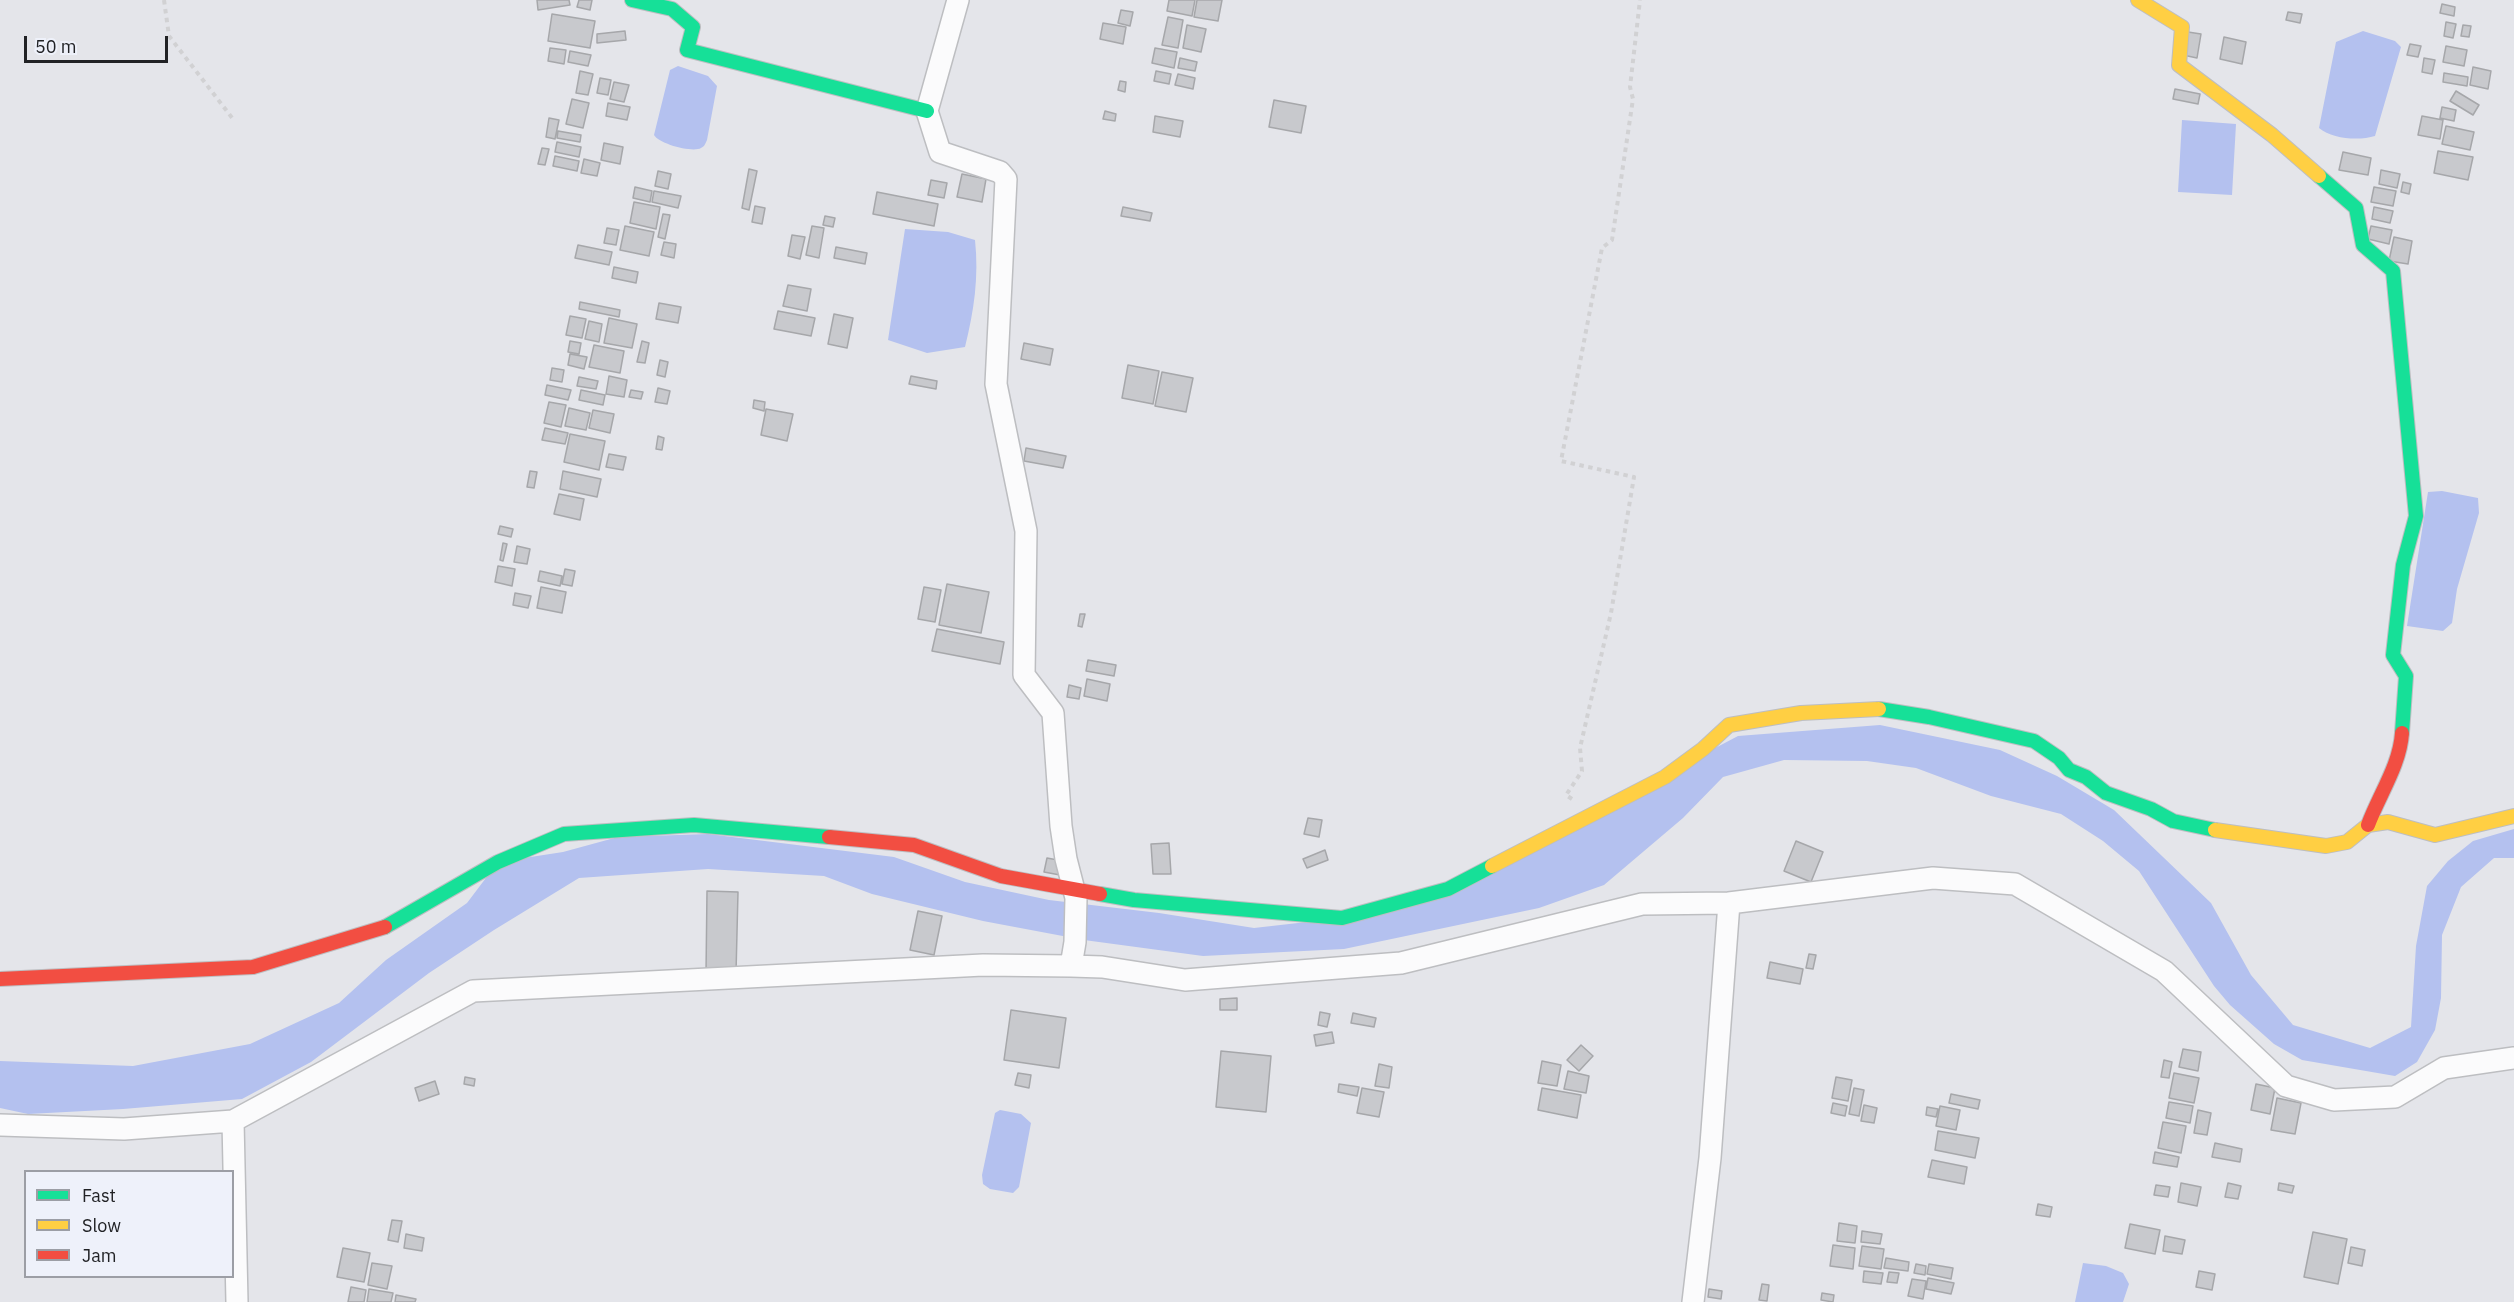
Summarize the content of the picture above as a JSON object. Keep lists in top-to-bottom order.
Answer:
{
  "legend": ["Fast", "Slow", "Jam"],
  "scale_bar": "50 m"
}
